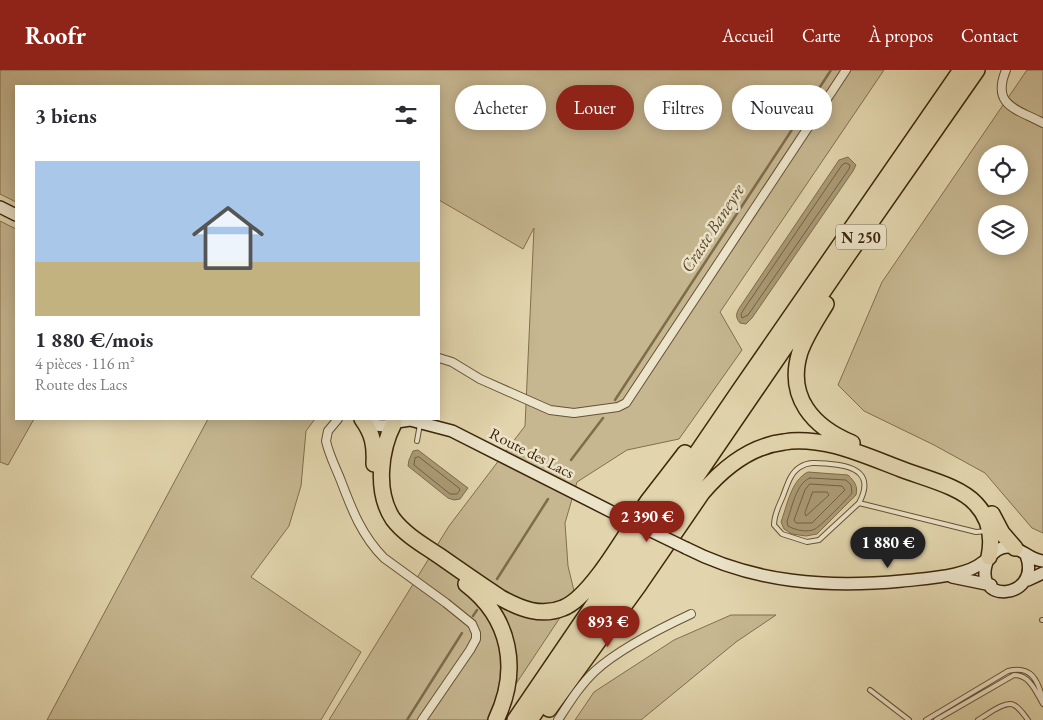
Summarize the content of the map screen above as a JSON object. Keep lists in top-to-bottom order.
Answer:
{
  "streets": {
    "highway": ["N 250"],
    "main road": ["Route des Lacs"]
  },
  "water": ["Craste Baneyre"],
  "page": {
    "header": "Roofr",
    "nav": [
      "Accueil",
      "Carte",
      "À propos",
      "Contact"
    ],
    "chip": [
      "Acheter",
      "Louer",
      "Filtres",
      "Nouveau"
    ],
    "heading": "3 biens",
    "list": [
      {
        "name": "1 880 €/mois",
        "note": "4 pièces · 116 m² · Route des Lacs"
      }
    ],
    "price": ["2 390 €", "1 880 €", "893 €"]
  }
}
